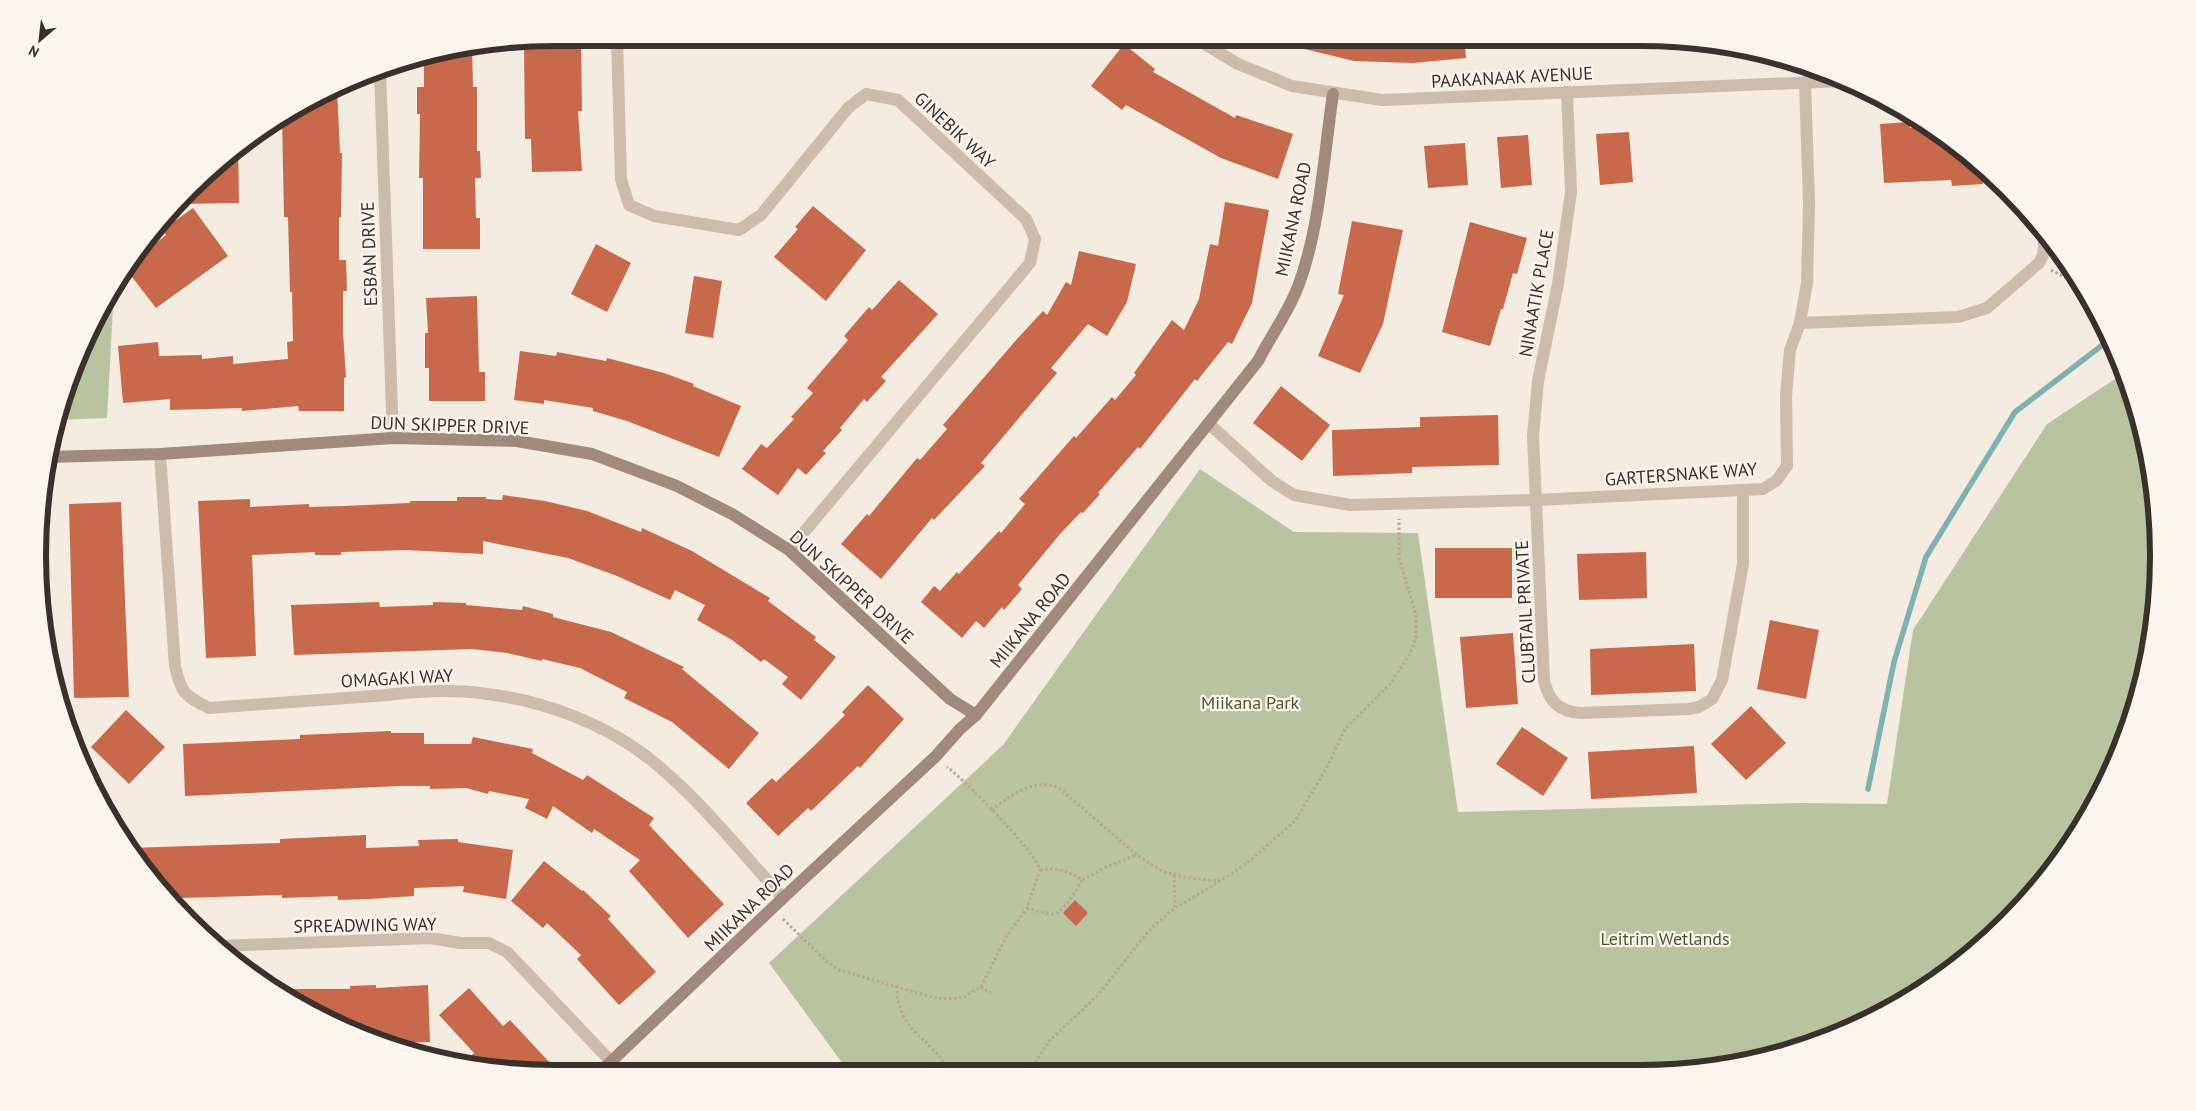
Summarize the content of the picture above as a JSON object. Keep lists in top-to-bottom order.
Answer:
{
  "streets": {
    "street": [
      "PAAKANAAK AVENUE",
      "GINEBIK WAY",
      "MIIKANA ROAD",
      "ESBAN DRIVE",
      "NINAATIK PLACE",
      "DUN SKIPPER DRIVE",
      "GARTERSNAKE WAY",
      "CLUBTAIL PRIVATE",
      "OMAGAKI WAY",
      "SPREADWING WAY"
    ]
  },
  "crossings": [
    ["PAAKANAAK AVENUE", "MIIKANA ROAD"],
    ["PAAKANAAK AVENUE", "NINAATIK PLACE"],
    ["PAAKANAAK AVENUE", "GARTERSNAKE WAY"],
    ["GINEBIK WAY", "DUN SKIPPER DRIVE"],
    ["MIIKANA ROAD", "DUN SKIPPER DRIVE"],
    ["MIIKANA ROAD", "GARTERSNAKE WAY"],
    ["MIIKANA ROAD", "OMAGAKI WAY"],
    ["MIIKANA ROAD", "SPREADWING WAY"],
    ["ESBAN DRIVE", "DUN SKIPPER DRIVE"],
    ["NINAATIK PLACE", "GARTERSNAKE WAY"],
    ["NINAATIK PLACE", "CLUBTAIL PRIVATE"],
    ["DUN SKIPPER DRIVE", "OMAGAKI WAY"],
    ["GARTERSNAKE WAY", "CLUBTAIL PRIVATE"]
  ],
  "parks": ["Miikana Park", "Leitrim Wetlands"],
  "north": "bottom left"
}
